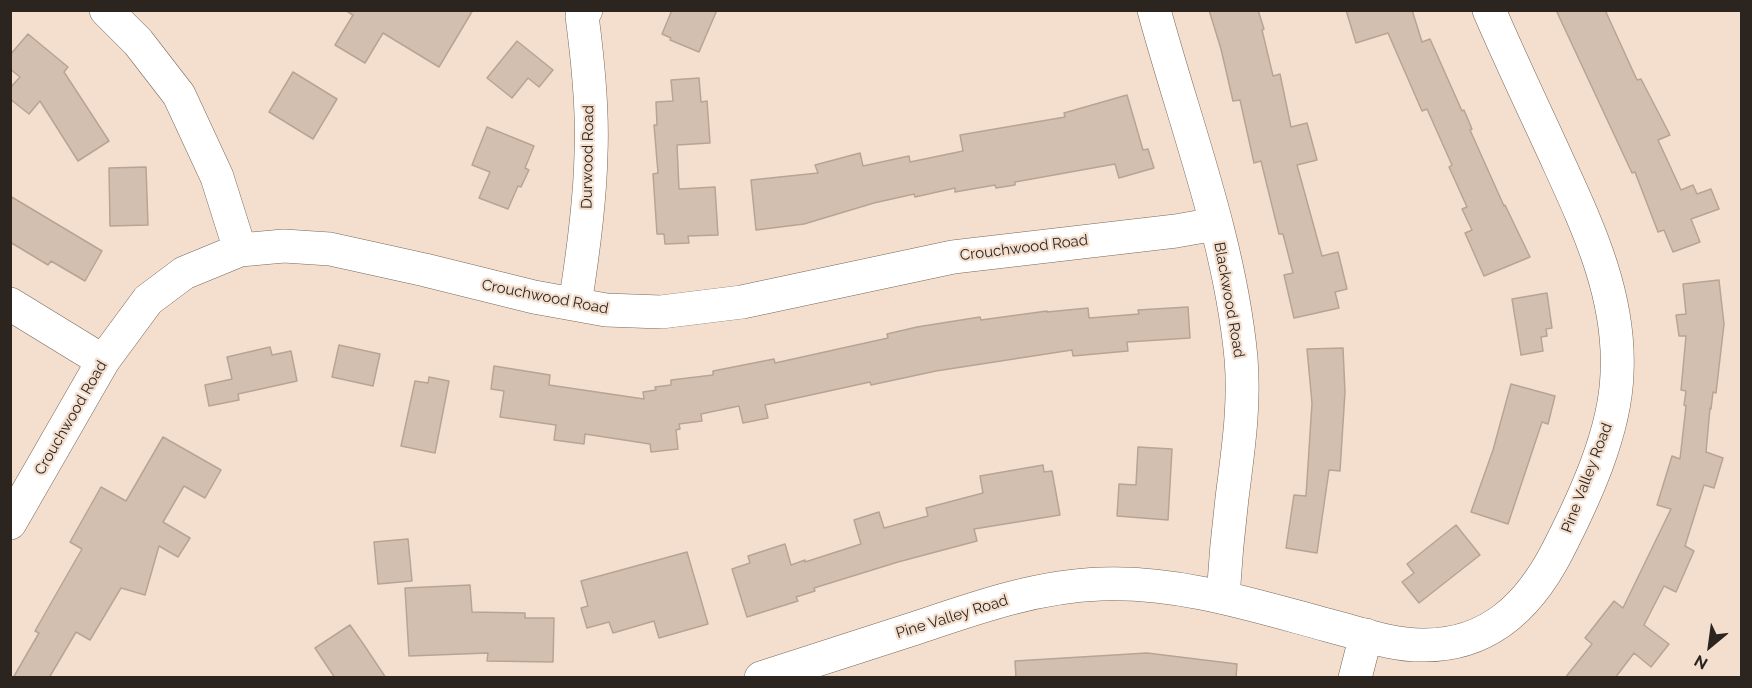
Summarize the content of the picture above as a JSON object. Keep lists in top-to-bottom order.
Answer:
{
  "streets": {
    "street": [
      "Durwood Road",
      "Crouchwood Road",
      "Blackwood Road",
      "Pine Valley Road"
    ]
  },
  "crossings": [
    ["Durwood Road", "Crouchwood Road"],
    ["Crouchwood Road", "Blackwood Road"],
    ["Blackwood Road", "Pine Valley Road"]
  ],
  "north": "bottom left"
}
